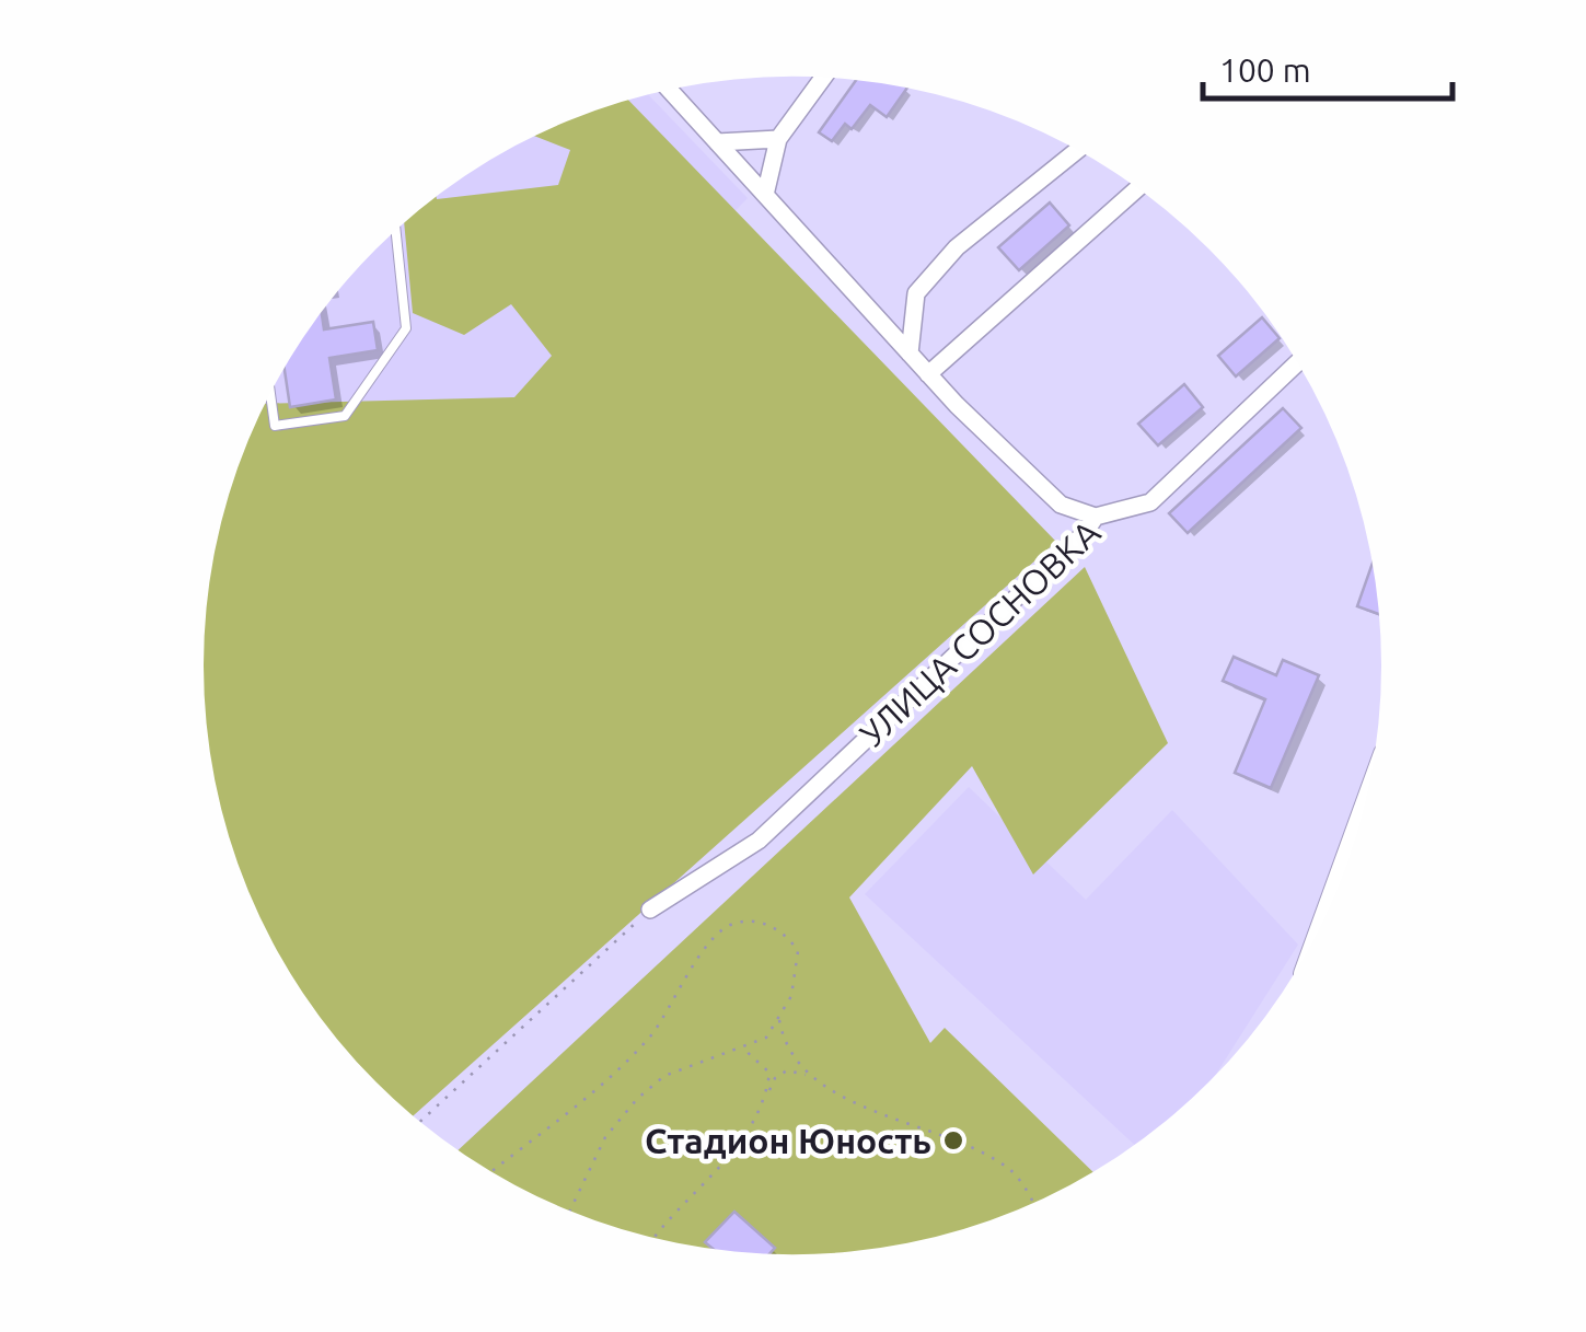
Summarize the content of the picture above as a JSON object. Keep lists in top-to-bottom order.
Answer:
{
  "streets": {
    "street": ["УЛИЦА СОСНОВКА"]
  },
  "places": ["Стадион Юность"],
  "scale_bar": "100 m"
}
